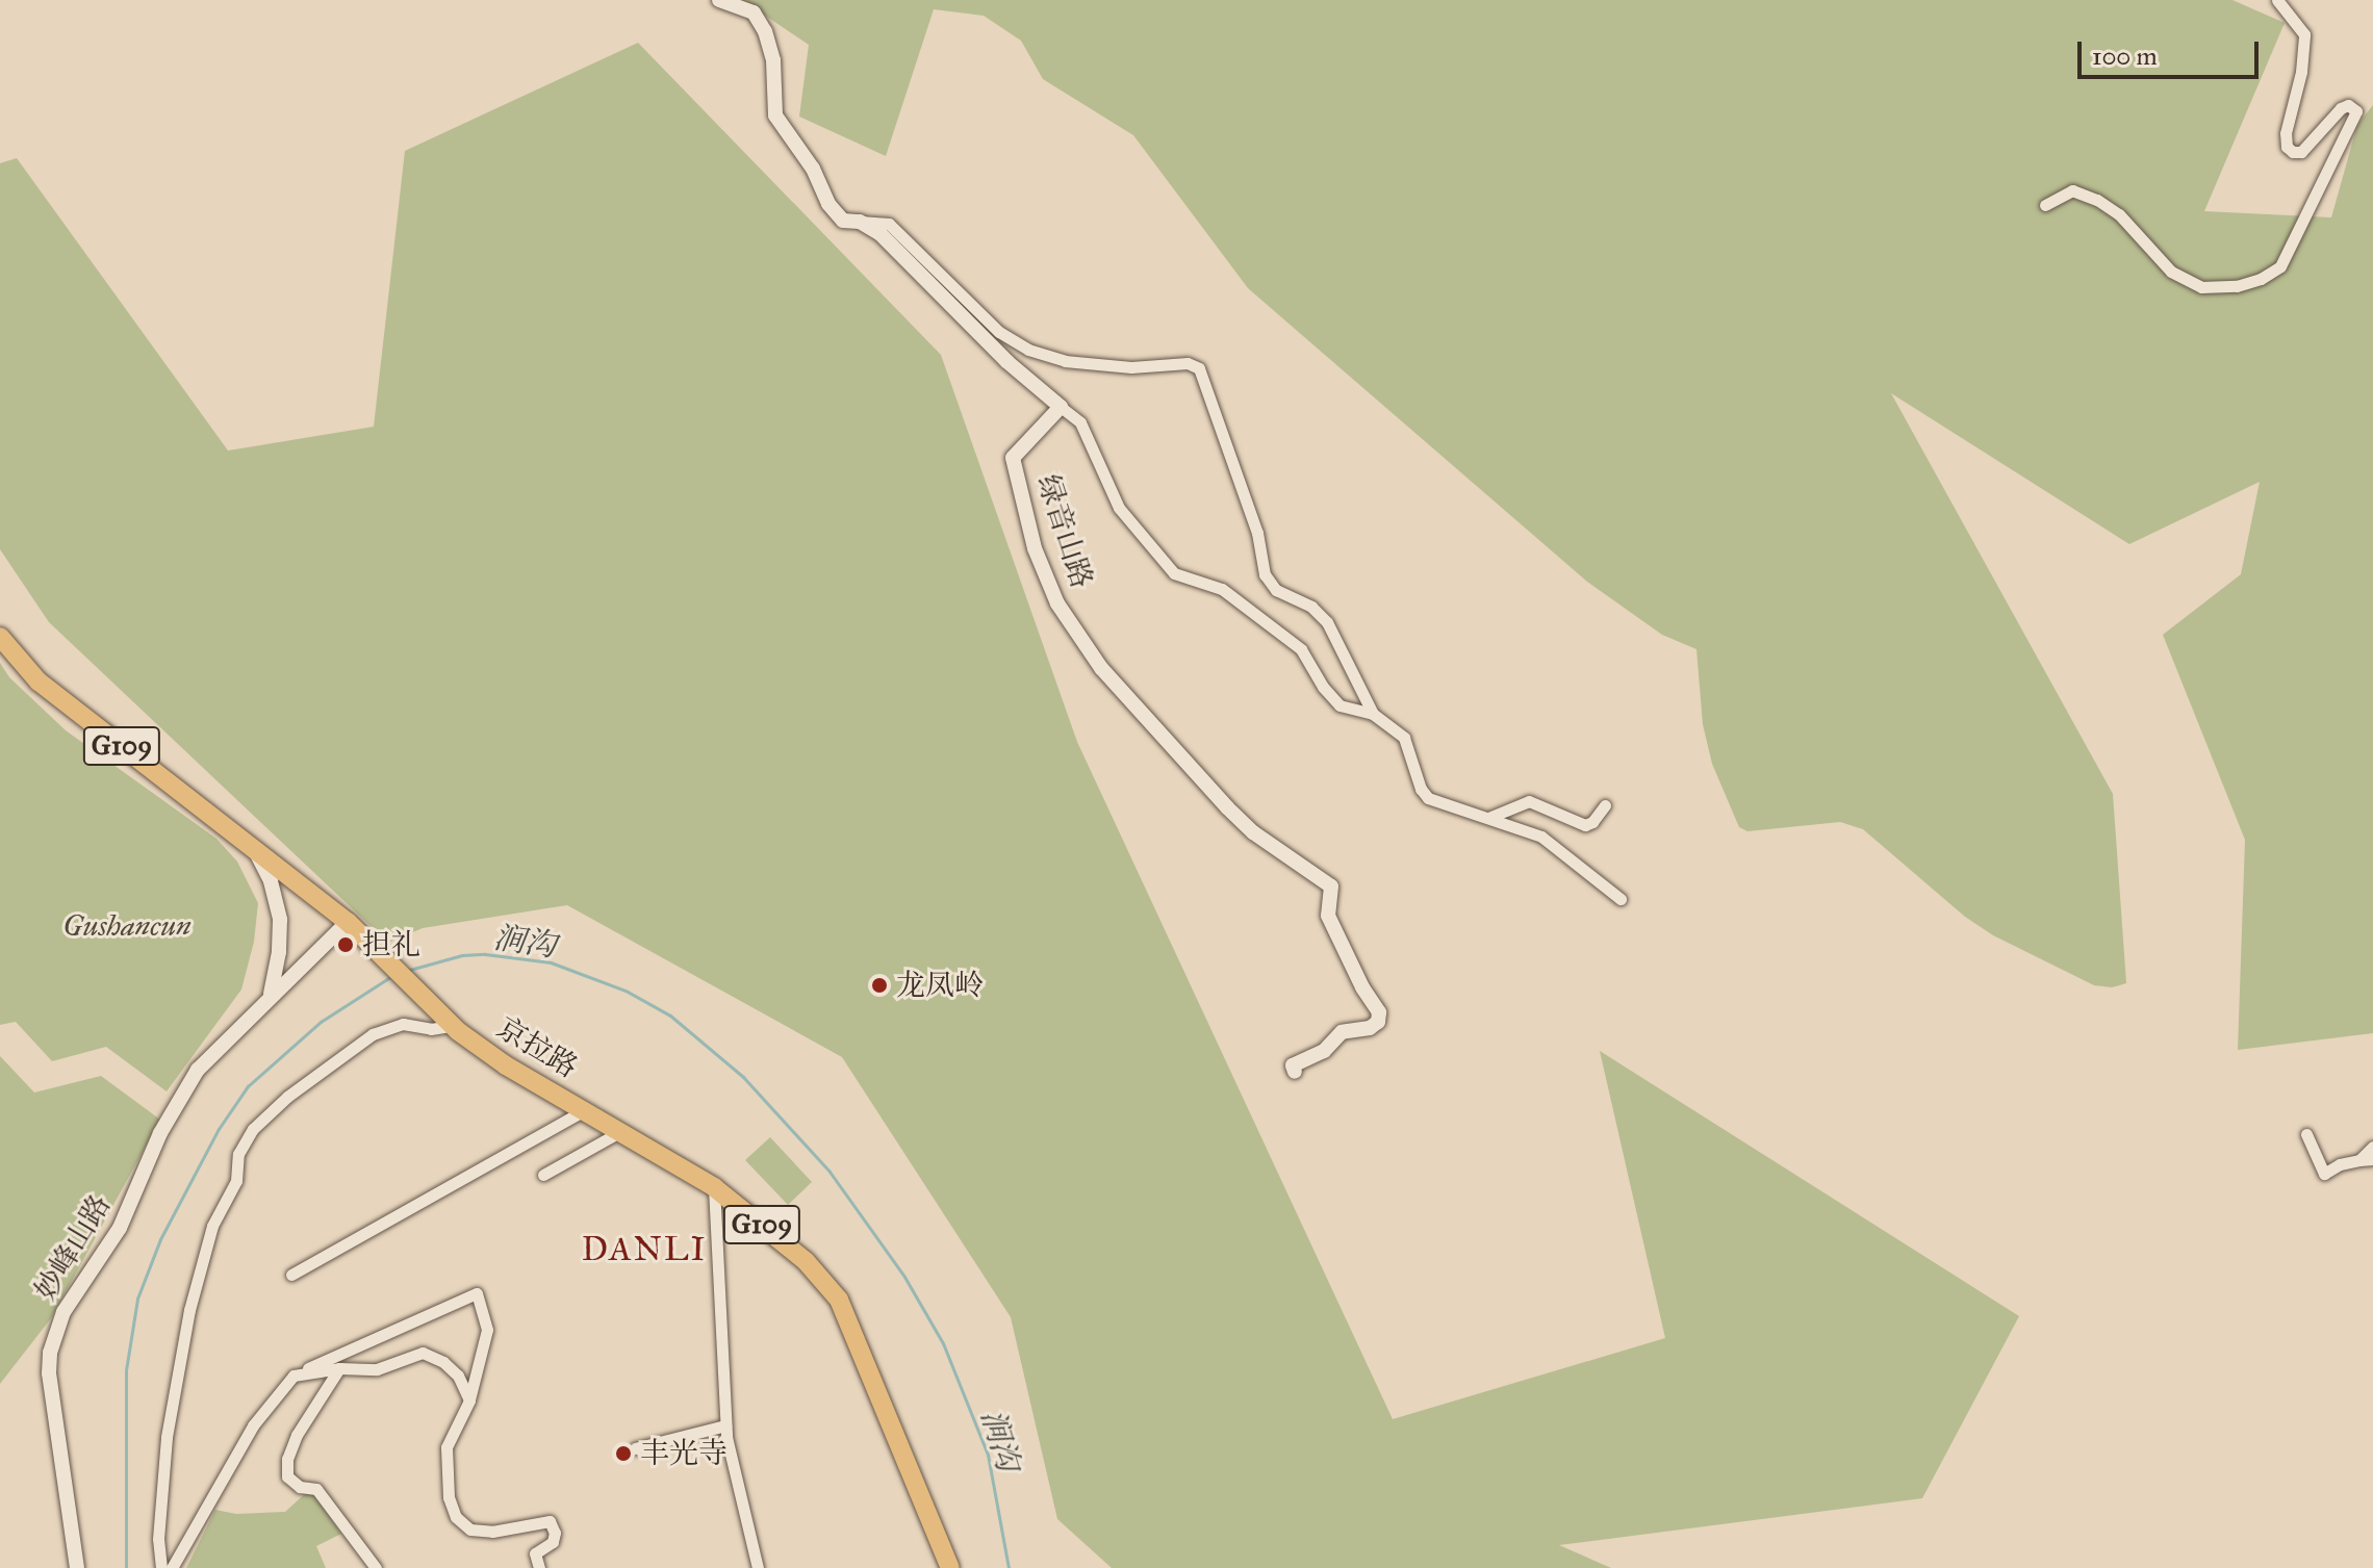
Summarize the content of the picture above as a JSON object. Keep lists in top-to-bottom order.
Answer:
{
  "streets": {
    "highway": ["G109", "京拉路"],
    "street": ["绿音山路", "妙峰山路"]
  },
  "crossings": [
    ["京拉路", "妙峰山路"]
  ],
  "districts": ["DANLI"],
  "water": ["涧沟"],
  "parks": ["Gushancun"],
  "places": ["担礼", "龙凤岭", "丰光寺"],
  "scale_bar": "100 m"
}
